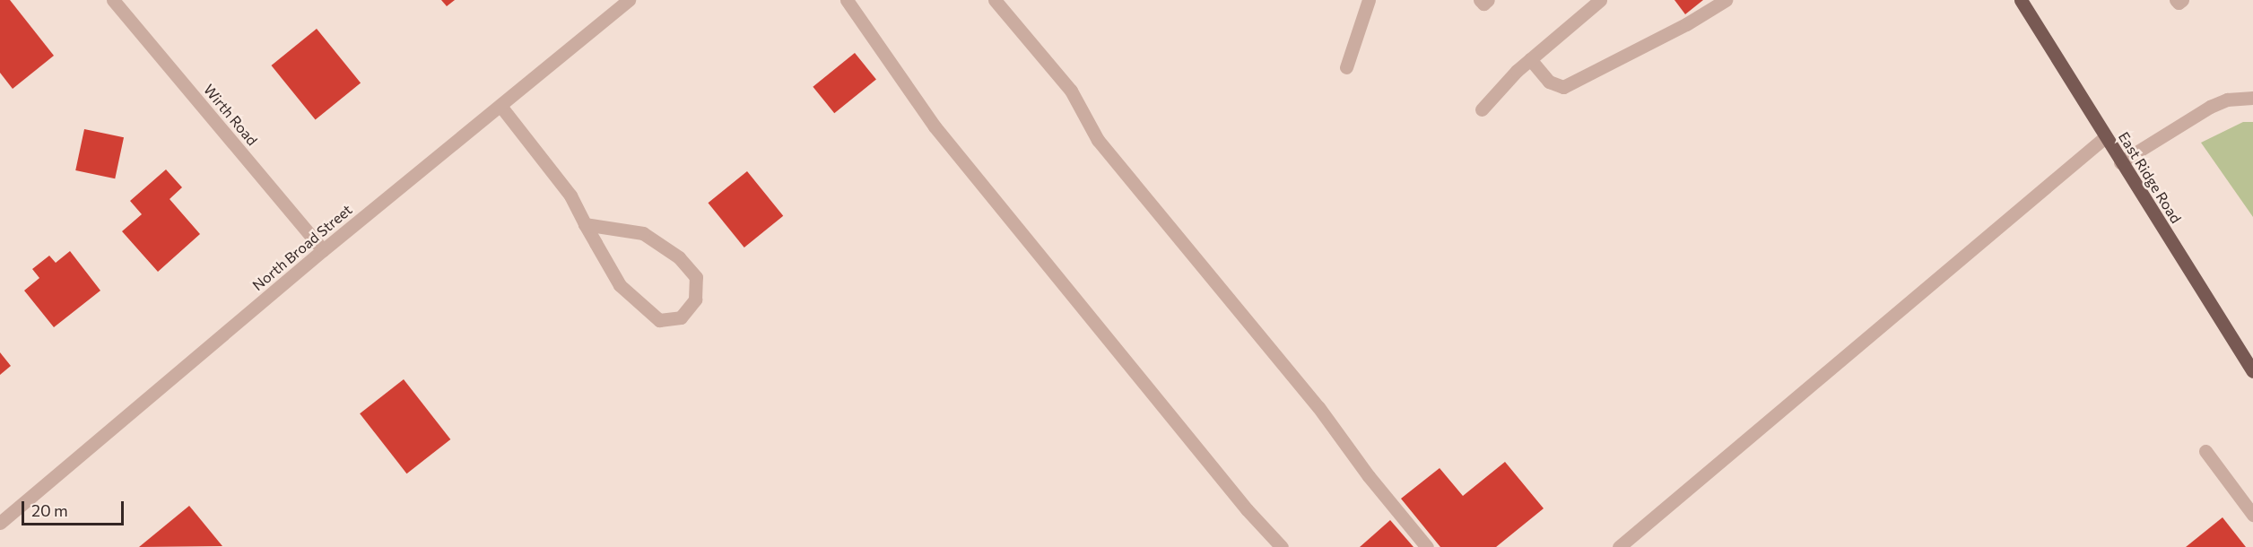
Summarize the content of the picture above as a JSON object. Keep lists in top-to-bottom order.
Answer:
{
  "streets": {
    "main road": ["East Ridge Road"],
    "street": ["Wirth Road", "North Broad Street"]
  },
  "crossings": [
    ["Wirth Road", "North Broad Street"]
  ],
  "scale_bar": "20 m"
}
